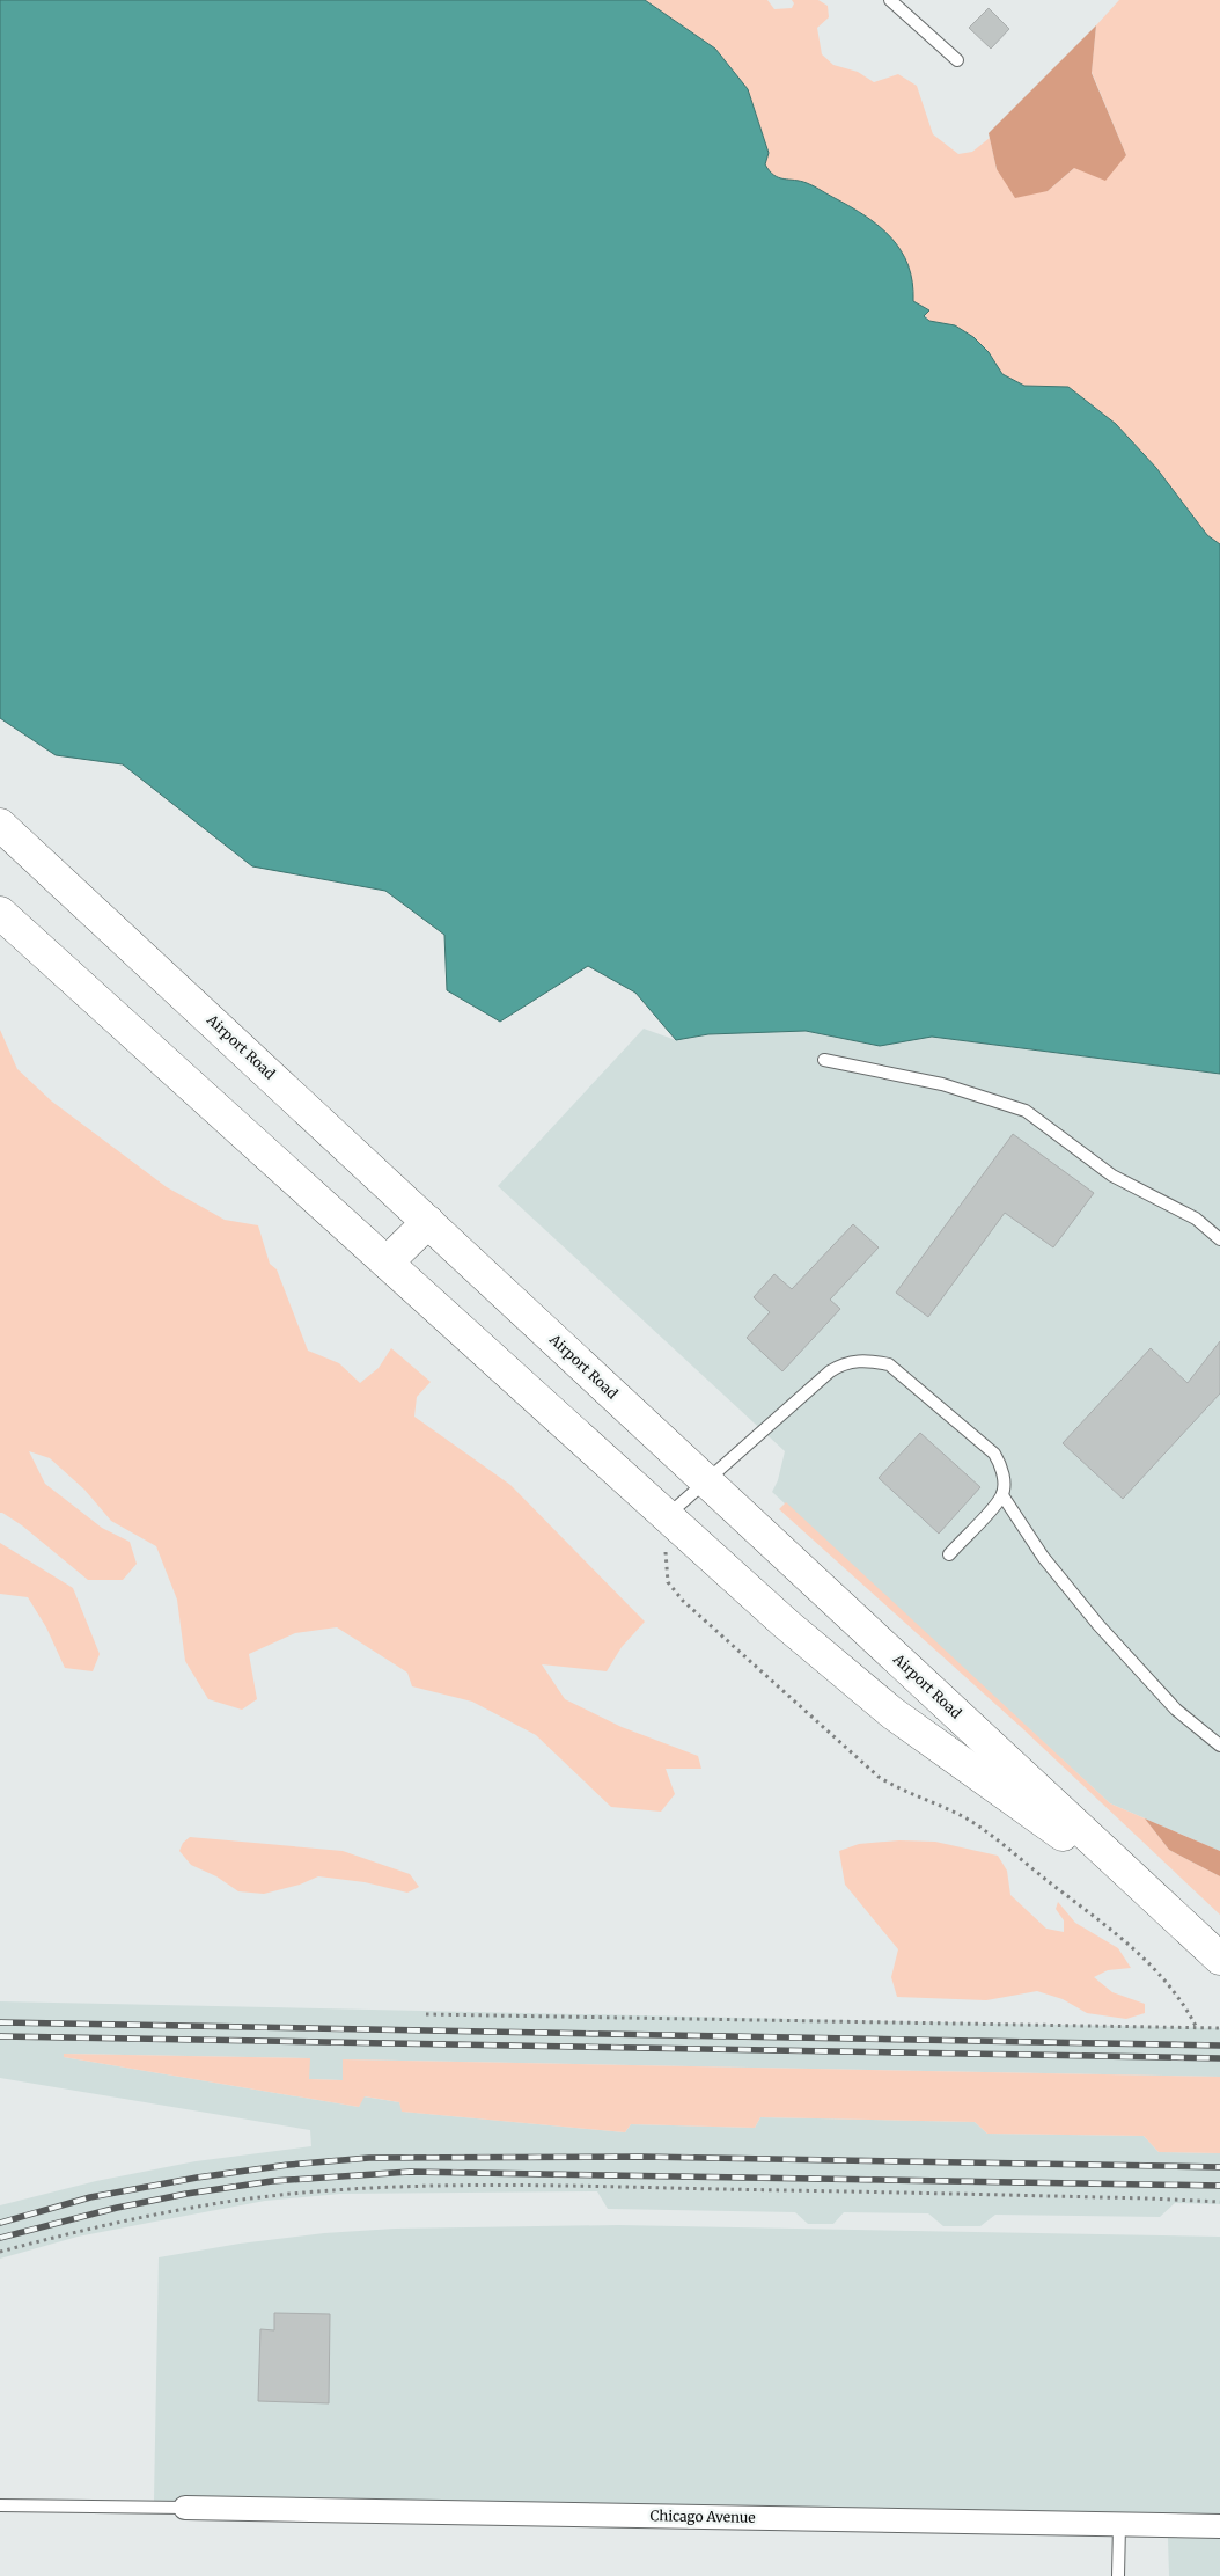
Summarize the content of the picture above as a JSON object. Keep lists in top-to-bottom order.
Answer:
{
  "streets": {
    "main road": ["Airport Road"],
    "street": ["Chicago Avenue"]
  }
}
